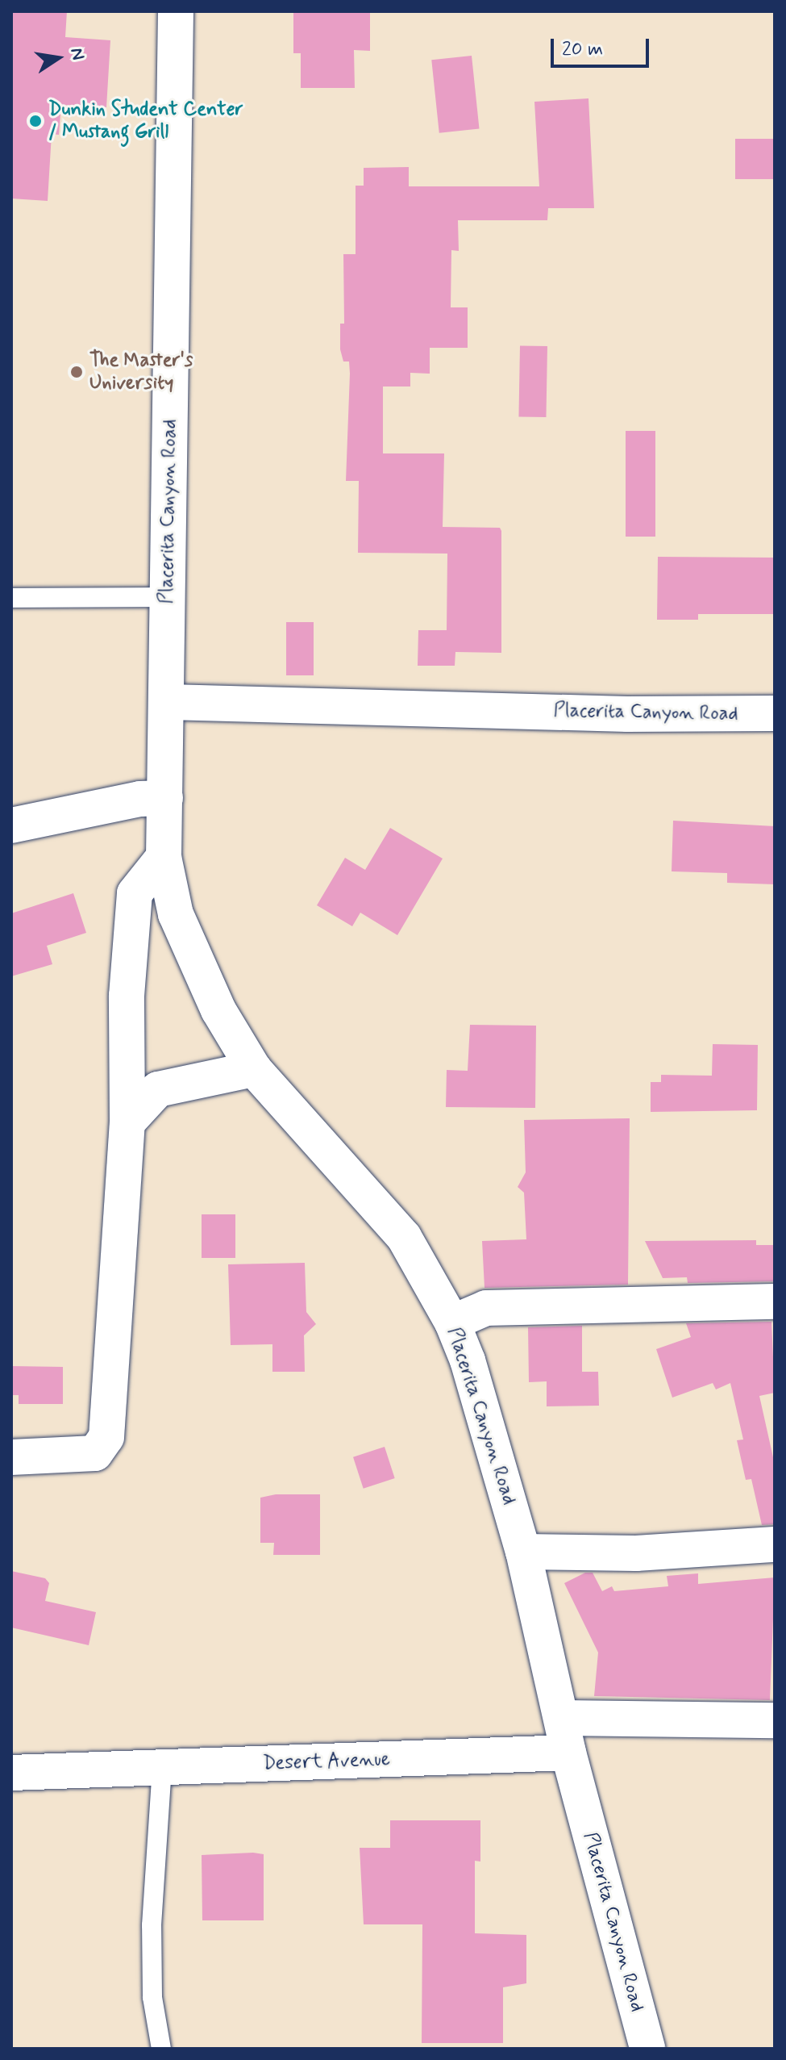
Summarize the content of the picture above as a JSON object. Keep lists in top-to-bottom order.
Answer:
{
  "streets": {
    "street": ["Placerita Canyon Road", "Desert Avenue"]
  },
  "crossings": [
    ["Placerita Canyon Road", "Desert Avenue"]
  ],
  "places": ["Dunkin Student Center / Mustang Grill", "The Master's University"],
  "scale_bar": "20 m",
  "north": "right"
}
